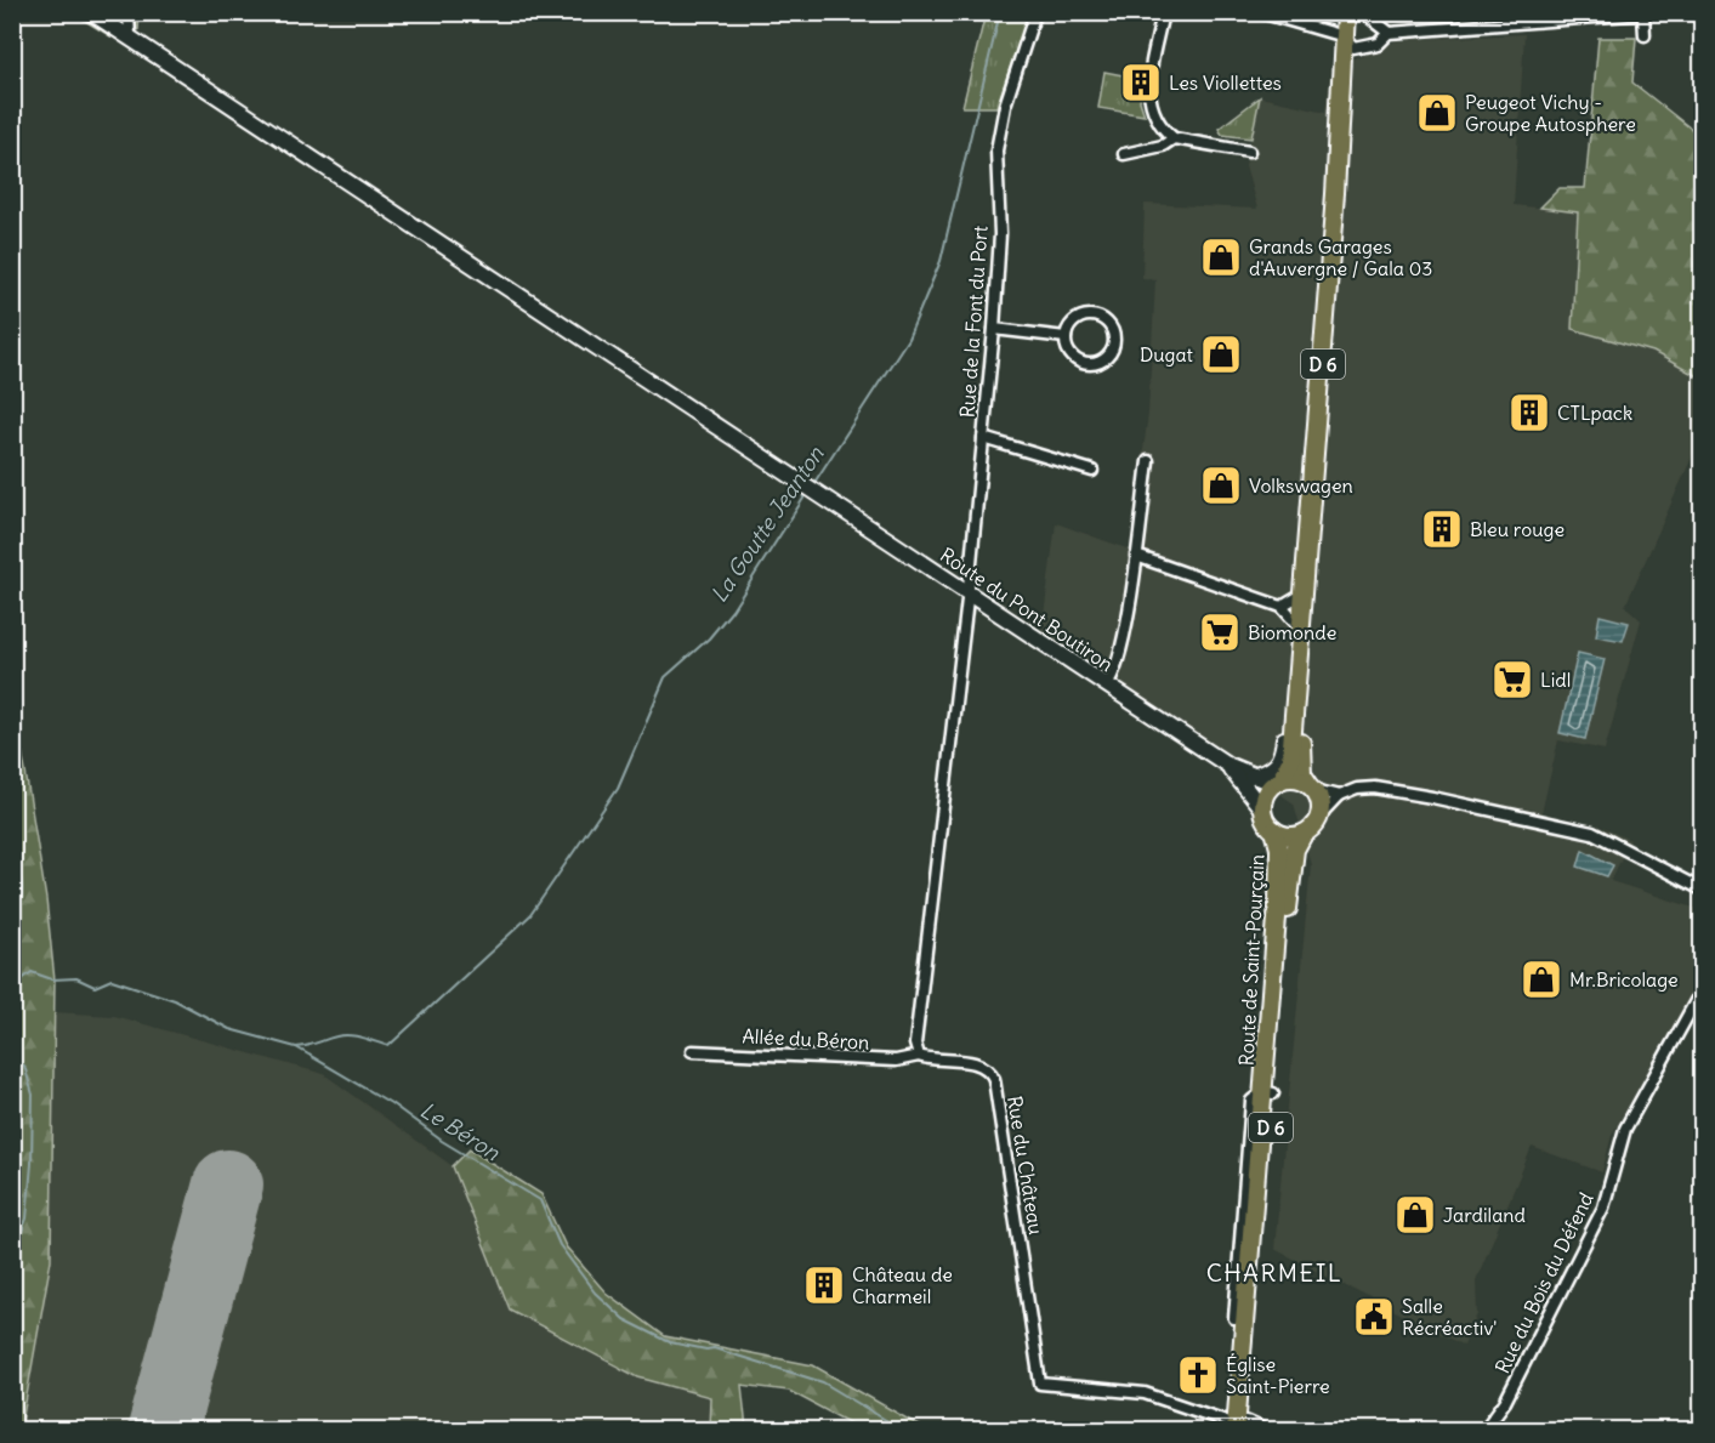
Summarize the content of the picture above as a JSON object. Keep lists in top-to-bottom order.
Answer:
{
  "streets": {
    "main road": ["D 6", "Route du Pont Boutiron", "Route de Saint-Pourçain"],
    "street": [
      "Rue de la Font du Port",
      "Allée du Béron",
      "Rue du Château",
      "Rue du Bois du Défend"
    ]
  },
  "crossings": [
    ["Rue de la Font du Port", "Route du Pont Boutiron"],
    ["D 6", "Route du Pont Boutiron"],
    ["D 6", "Route de Saint-Pourçain"],
    ["Route du Pont Boutiron", "Route de Saint-Pourçain"],
    ["Route de Saint-Pourçain", "Rue du Château"],
    ["Allée du Béron", "Rue du Château"]
  ],
  "districts": ["CHARMEIL"],
  "water": ["La Goutte Jeanton", "Le Béron"],
  "places": {
    "building": [
      "Les Viollettes",
      "CTLpack",
      "Bleu rouge",
      "Château de Charmeil"
    ],
    "shop": [
      "Peugeot Vichy - Groupe Autosphere",
      "Grands Garages d'Auvergne / Gala 03",
      "Dugat",
      "Volkswagen",
      "Mr.Bricolage",
      "Jardiland"
    ],
    "supermarket": ["Biomonde", "Lidl"],
    "public building": ["Salle Récréactiv'"],
    "church": ["Église Saint-Pierre"]
  }
}
